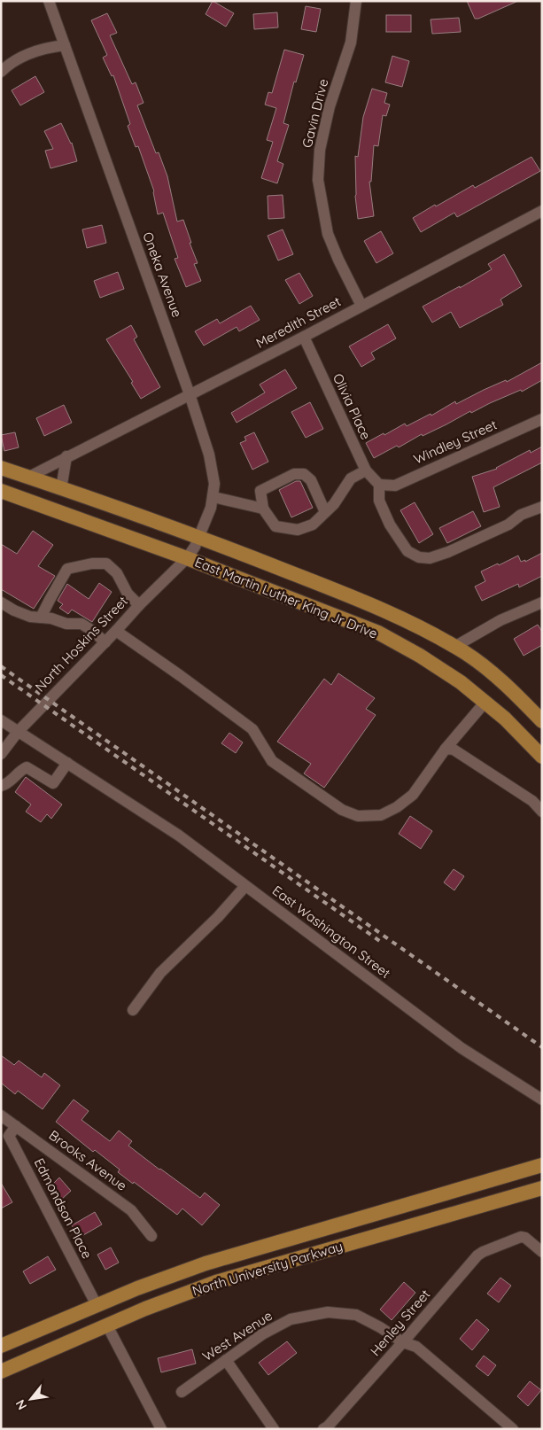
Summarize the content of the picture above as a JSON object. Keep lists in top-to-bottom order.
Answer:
{
  "streets": {
    "main road": ["East Martin Luther King Jr Drive", "North University Parkway"],
    "street": [
      "Gavin Drive",
      "Oneka Avenue",
      "Meredith Street",
      "Olivia Place",
      "Windley Street",
      "North Hoskins Street",
      "East Washington Street",
      "Brooks Avenue",
      "Edmondson Place",
      "Henley Street",
      "West Avenue"
    ]
  },
  "crossings": [
    ["Gavin Drive", "Meredith Street"],
    ["Oneka Avenue", "Meredith Street"],
    ["Oneka Avenue", "East Martin Luther King Jr Drive"],
    ["Oneka Avenue", "North Hoskins Street"],
    ["Meredith Street", "Olivia Place"],
    ["Meredith Street", "East Martin Luther King Jr Drive"],
    ["Olivia Place", "Windley Street"],
    ["East Martin Luther King Jr Drive", "North Hoskins Street"],
    ["North Hoskins Street", "East Washington Street"],
    ["Brooks Avenue", "Edmondson Place"],
    ["Edmondson Place", "North University Parkway"],
    ["Henley Street", "West Avenue"]
  ],
  "north": "bottom left"
}
